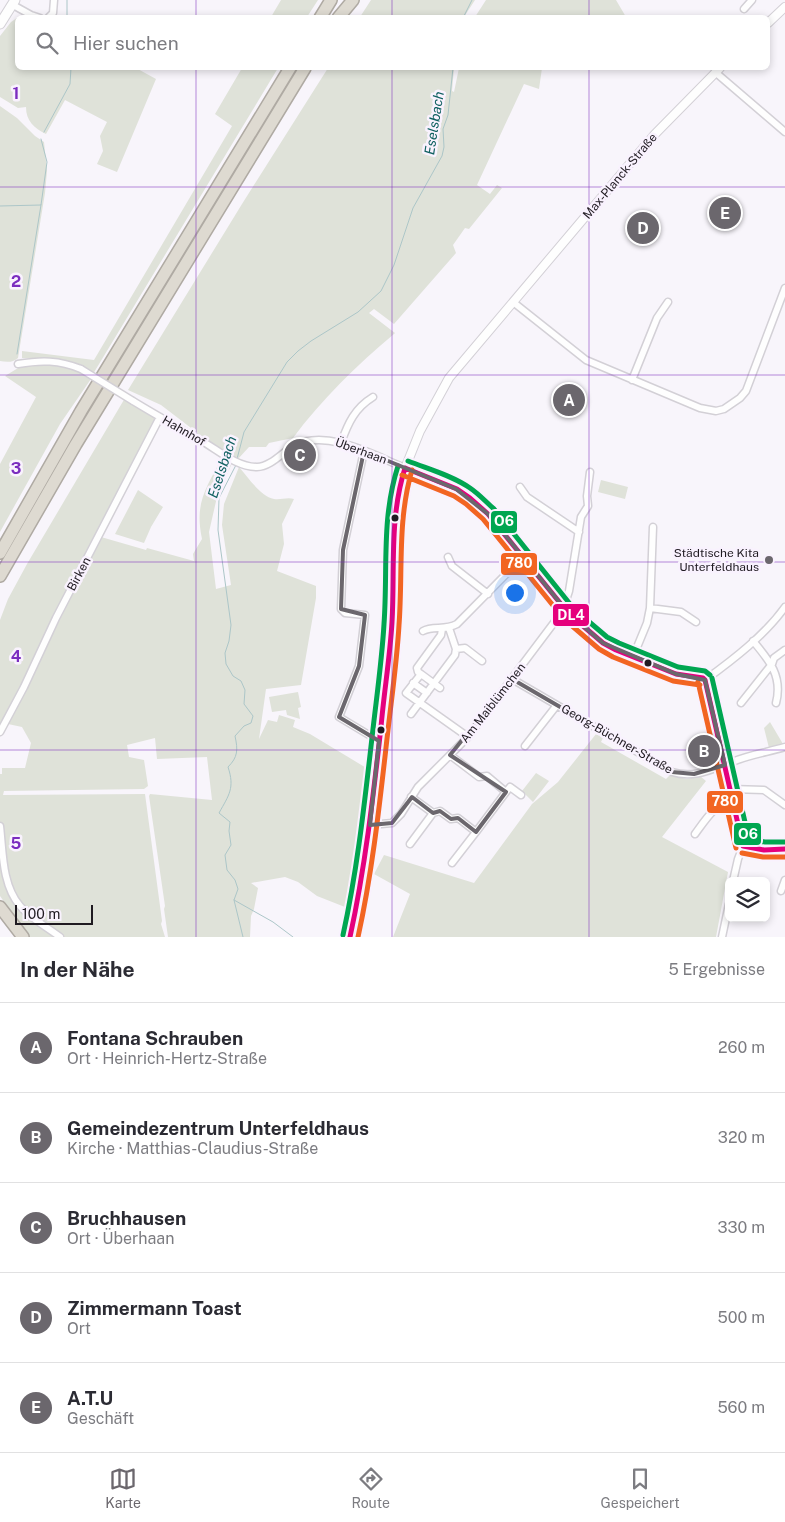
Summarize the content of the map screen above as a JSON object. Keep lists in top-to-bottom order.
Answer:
{
  "streets": {
    "street": [
      "Max-Planck-Straße",
      "Hahnhof",
      "Überhaan",
      "Birken",
      "Am Maiblümchen",
      "Georg-Büchner-Straße"
    ]
  },
  "crossings": [
    ["Max-Planck-Straße", "Überhaan"],
    ["Max-Planck-Straße", "Am Maiblümchen"],
    ["Hahnhof", "Überhaan"],
    ["Hahnhof", "Birken"],
    ["Am Maiblümchen", "Georg-Büchner-Straße"]
  ],
  "water": ["Eselsbach"],
  "places": ["Städtische Kita Unterfeldhaus"],
  "lines": ["transit line O6", "transit line DL4", "transit line 780"],
  "scale_bar": "100 m",
  "page": {
    "search": "Hier suchen",
    "pins": [
      "E",
      "D",
      "A",
      "C",
      "B"
    ],
    "scale": "100 m",
    "heading": ["In der Nähe", "5 Ergebnisse"],
    "list": [
      {
        "mark": "A",
        "name": "Fontana Schrauben",
        "note": "Ort · Heinrich-Hertz-Straße",
        "value": "260 m"
      },
      {
        "mark": "B",
        "name": "Gemeindezentrum Unterfeldhaus",
        "note": "Kirche · Matthias-Claudius-Straße",
        "value": "320 m"
      },
      {
        "mark": "C",
        "name": "Bruchhausen",
        "note": "Ort · Überhaan",
        "value": "330 m"
      },
      {
        "mark": "D",
        "name": "Zimmermann Toast",
        "note": "Ort",
        "value": "500 m"
      },
      {
        "mark": "E",
        "name": "A.T.U",
        "note": "Geschäft",
        "value": "560 m"
      }
    ],
    "nav": ["Karte", "Route", "Gespeichert"]
  },
  "grid": {
    "rows": [
      "1",
      "2",
      "3",
      "4",
      "5"
    ]
  }
}
